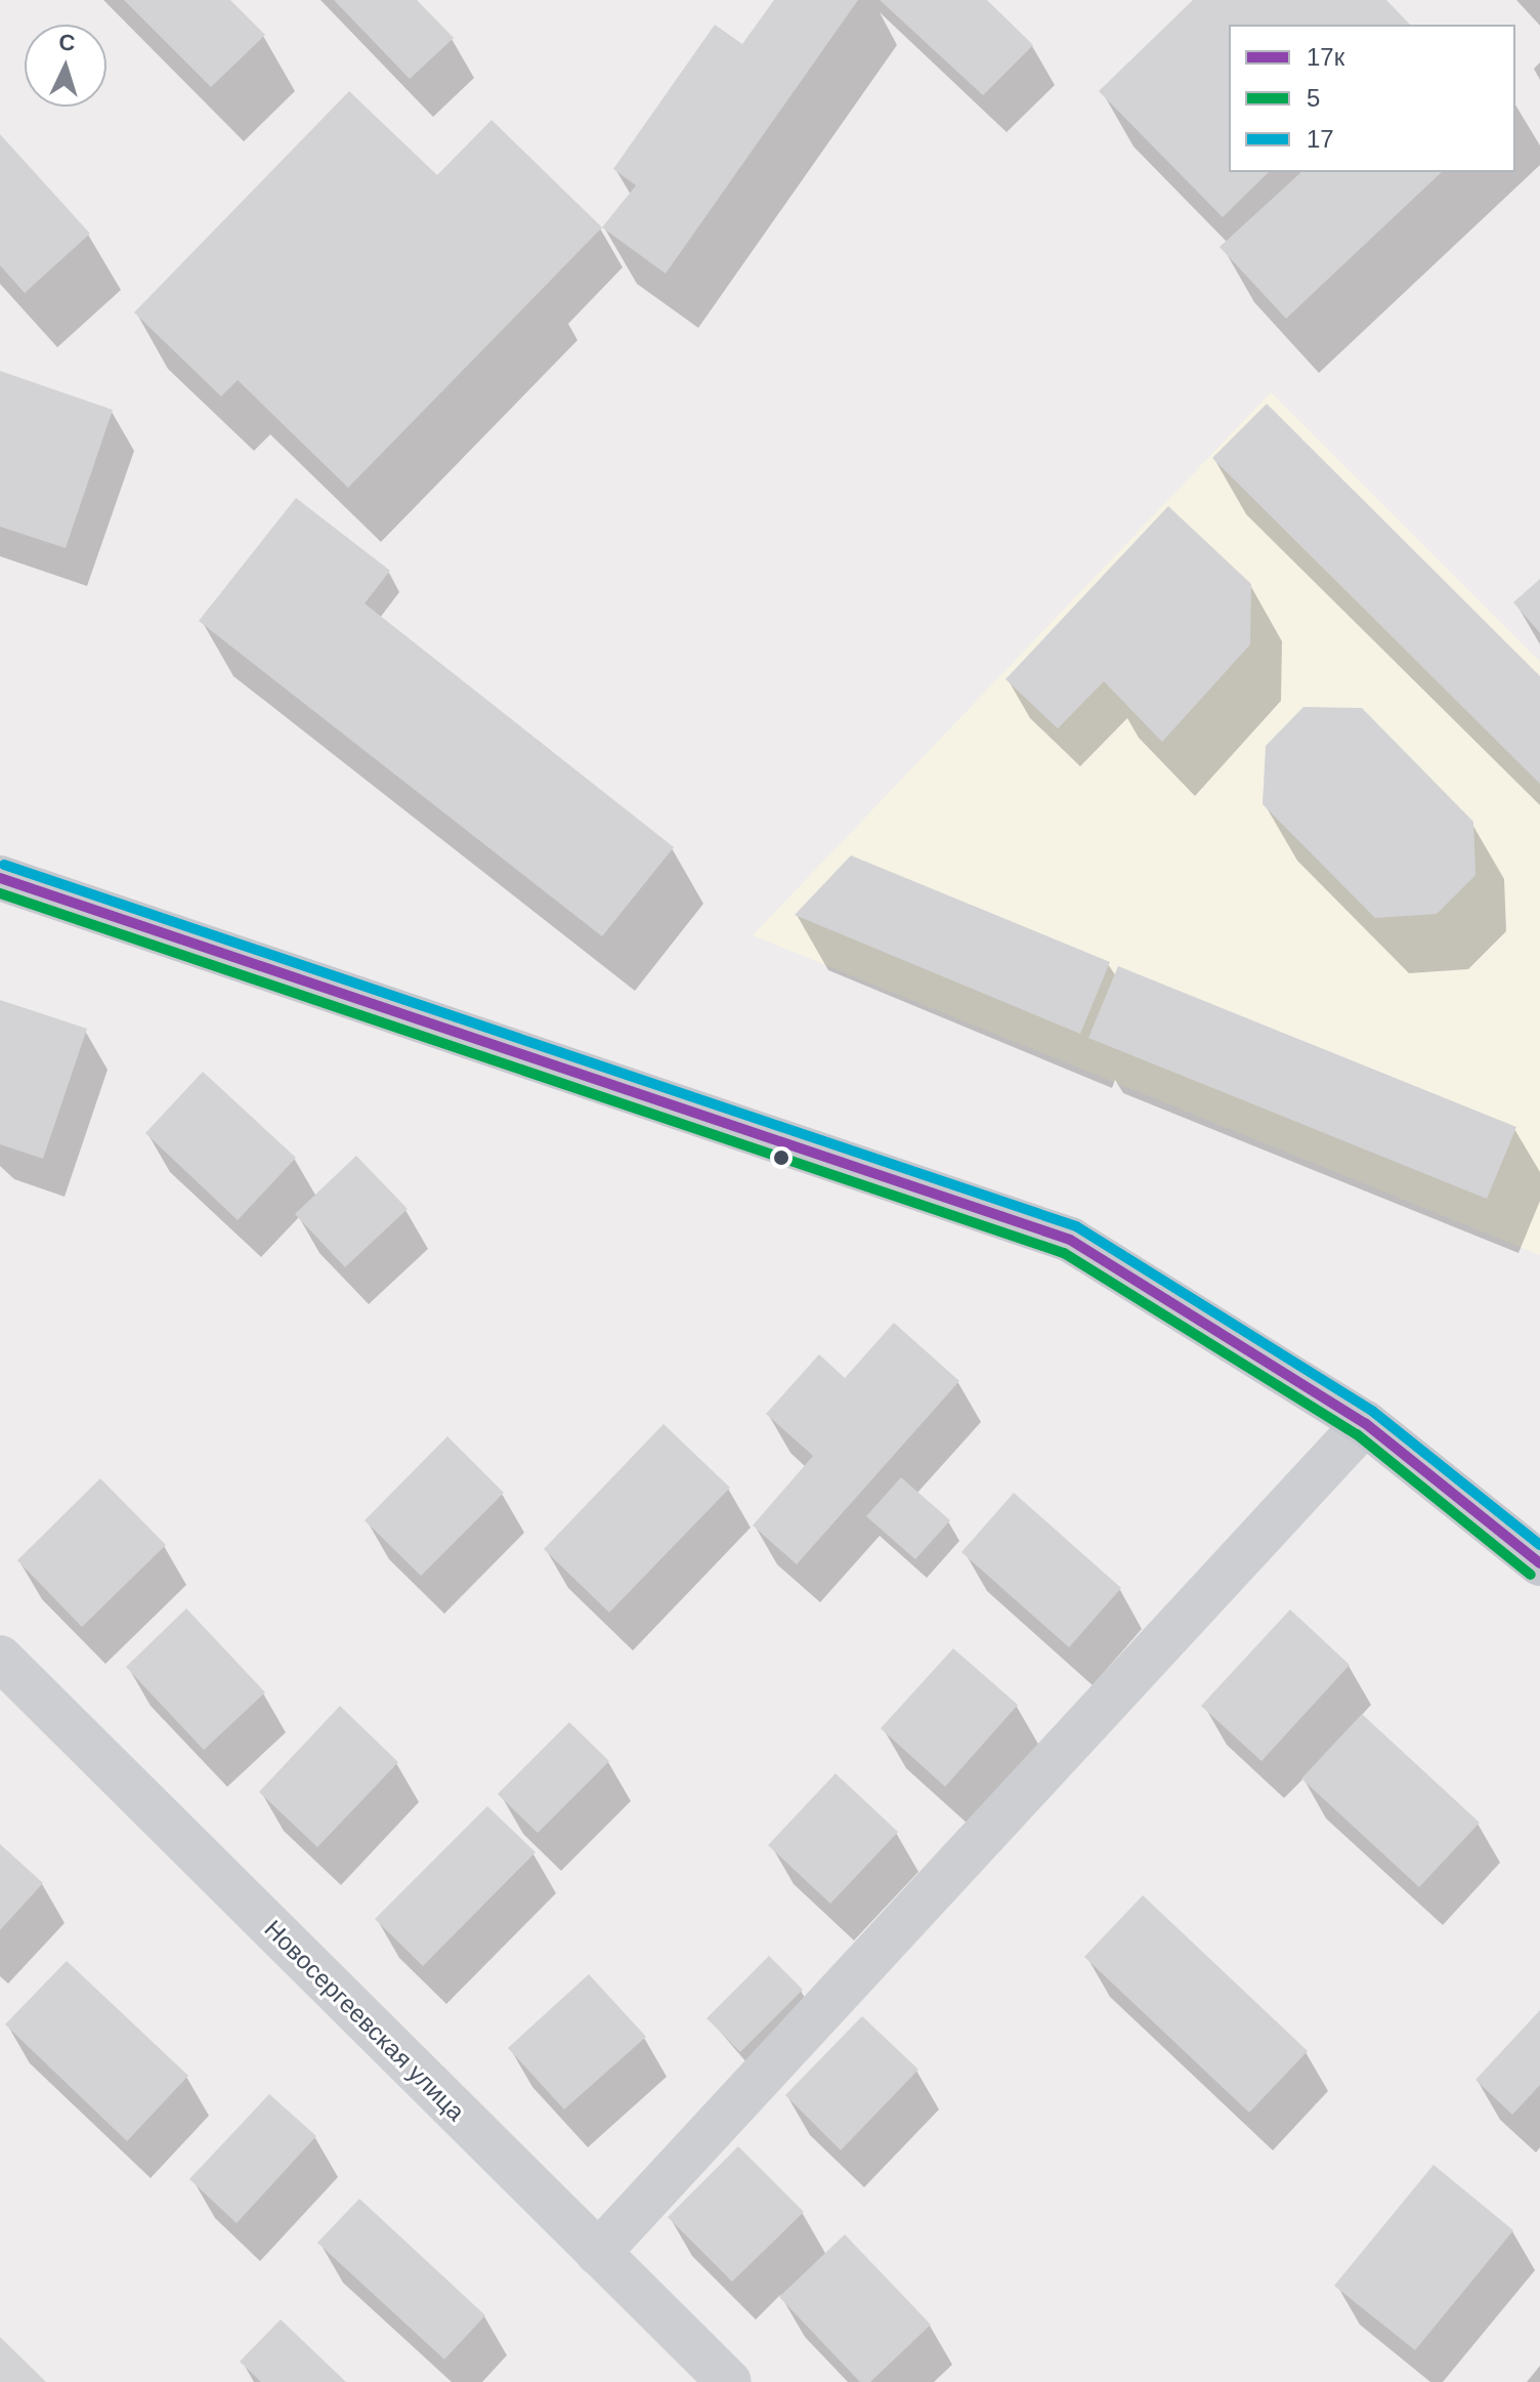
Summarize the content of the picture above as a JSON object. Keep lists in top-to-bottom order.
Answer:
{
  "streets": {
    "street": ["Новосергеевская улица"]
  },
  "lines": ["transit line 17", "transit line 17к", "transit line 5"],
  "legend": ["17к", "5", "17"],
  "north": "top"
}
